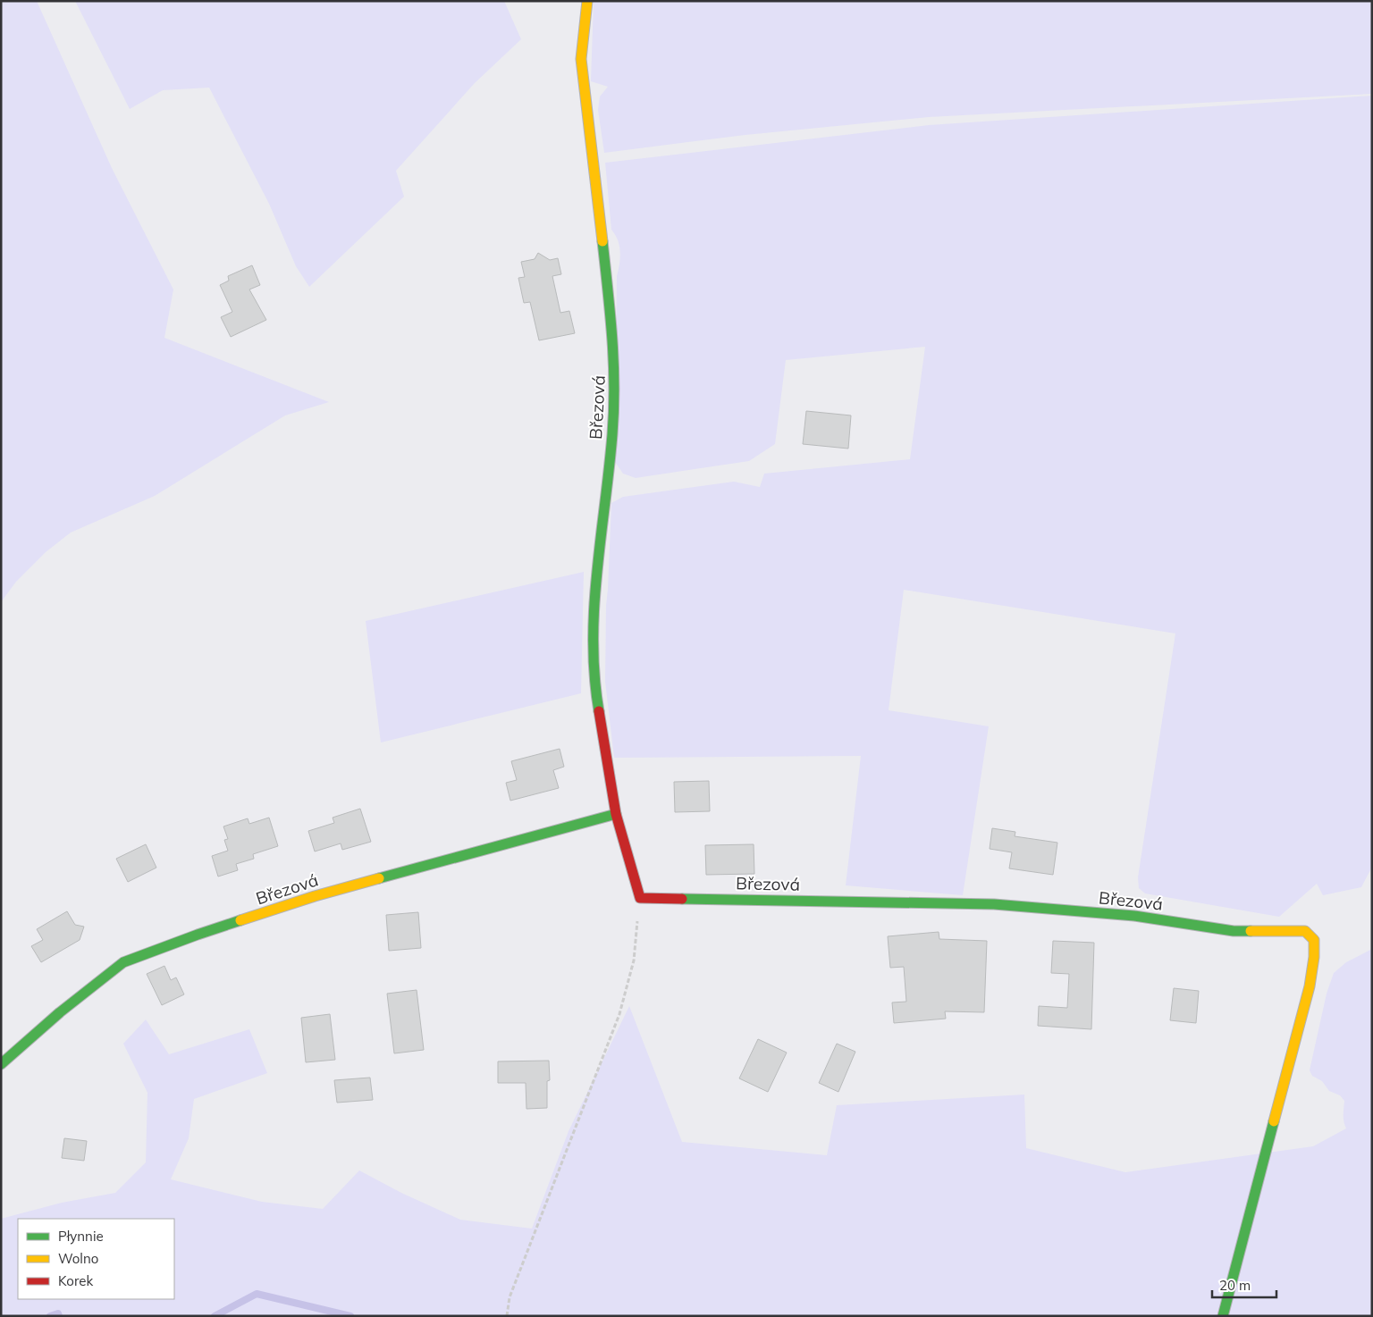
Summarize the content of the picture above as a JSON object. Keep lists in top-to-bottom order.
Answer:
{
  "streets": {
    "street": ["Březová"]
  },
  "legend": ["Płynnie", "Wolno", "Korek"],
  "scale_bar": "20 m"
}
